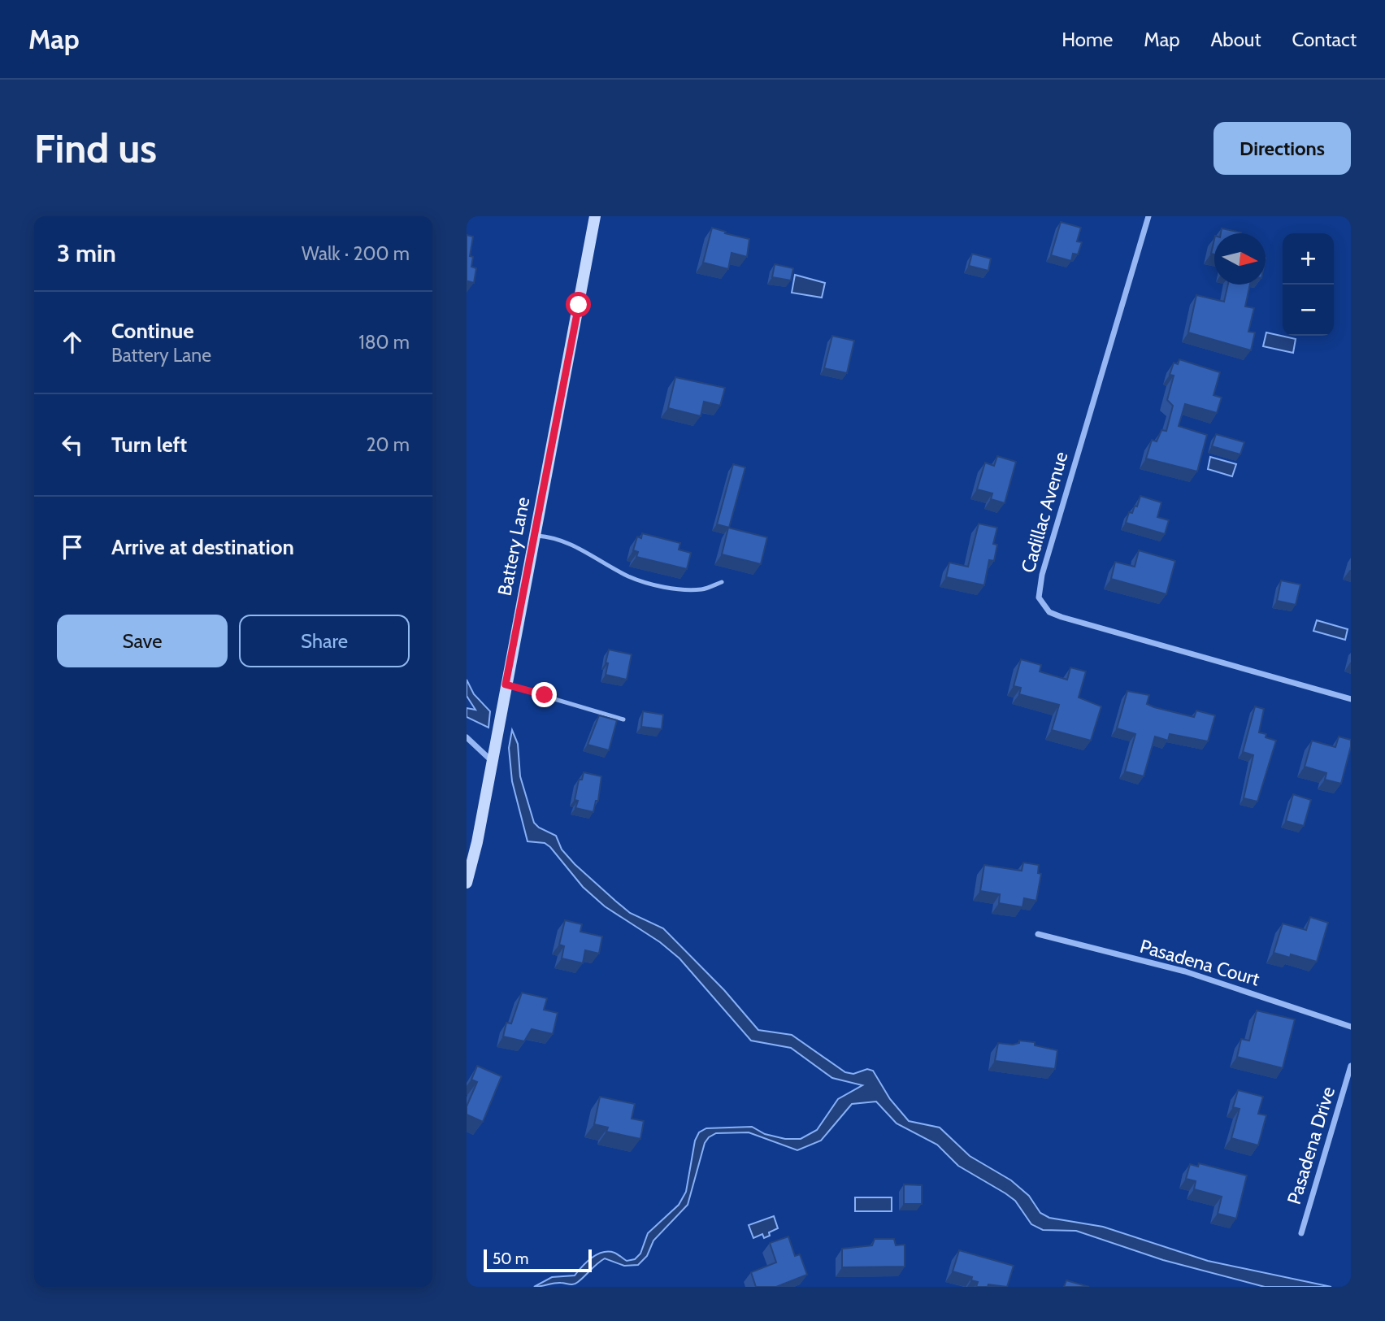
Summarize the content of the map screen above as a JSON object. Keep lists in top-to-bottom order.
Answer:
{
  "streets": {
    "main road": ["Battery Lane"],
    "street": ["Cadillac Avenue", "Pasadena Court", "Pasadena Drive"]
  },
  "scale_bar": "50 m",
  "north": "right",
  "page": {
    "header": "Map",
    "nav": [
      "Home",
      "Map",
      "About",
      "Contact"
    ],
    "buttons": [
      "Directions",
      ["Save", "Share"]
    ],
    "title": "Find us",
    "heading": ["3 min", "Walk · 200 m"],
    "map_buttons": ["+", "−"],
    "list": [
      ["Continue", "Battery Lane", "180 m"],
      ["Turn left", "20 m"],
      "Arrive at destination"
    ],
    "scale": "50 m"
  }
}
